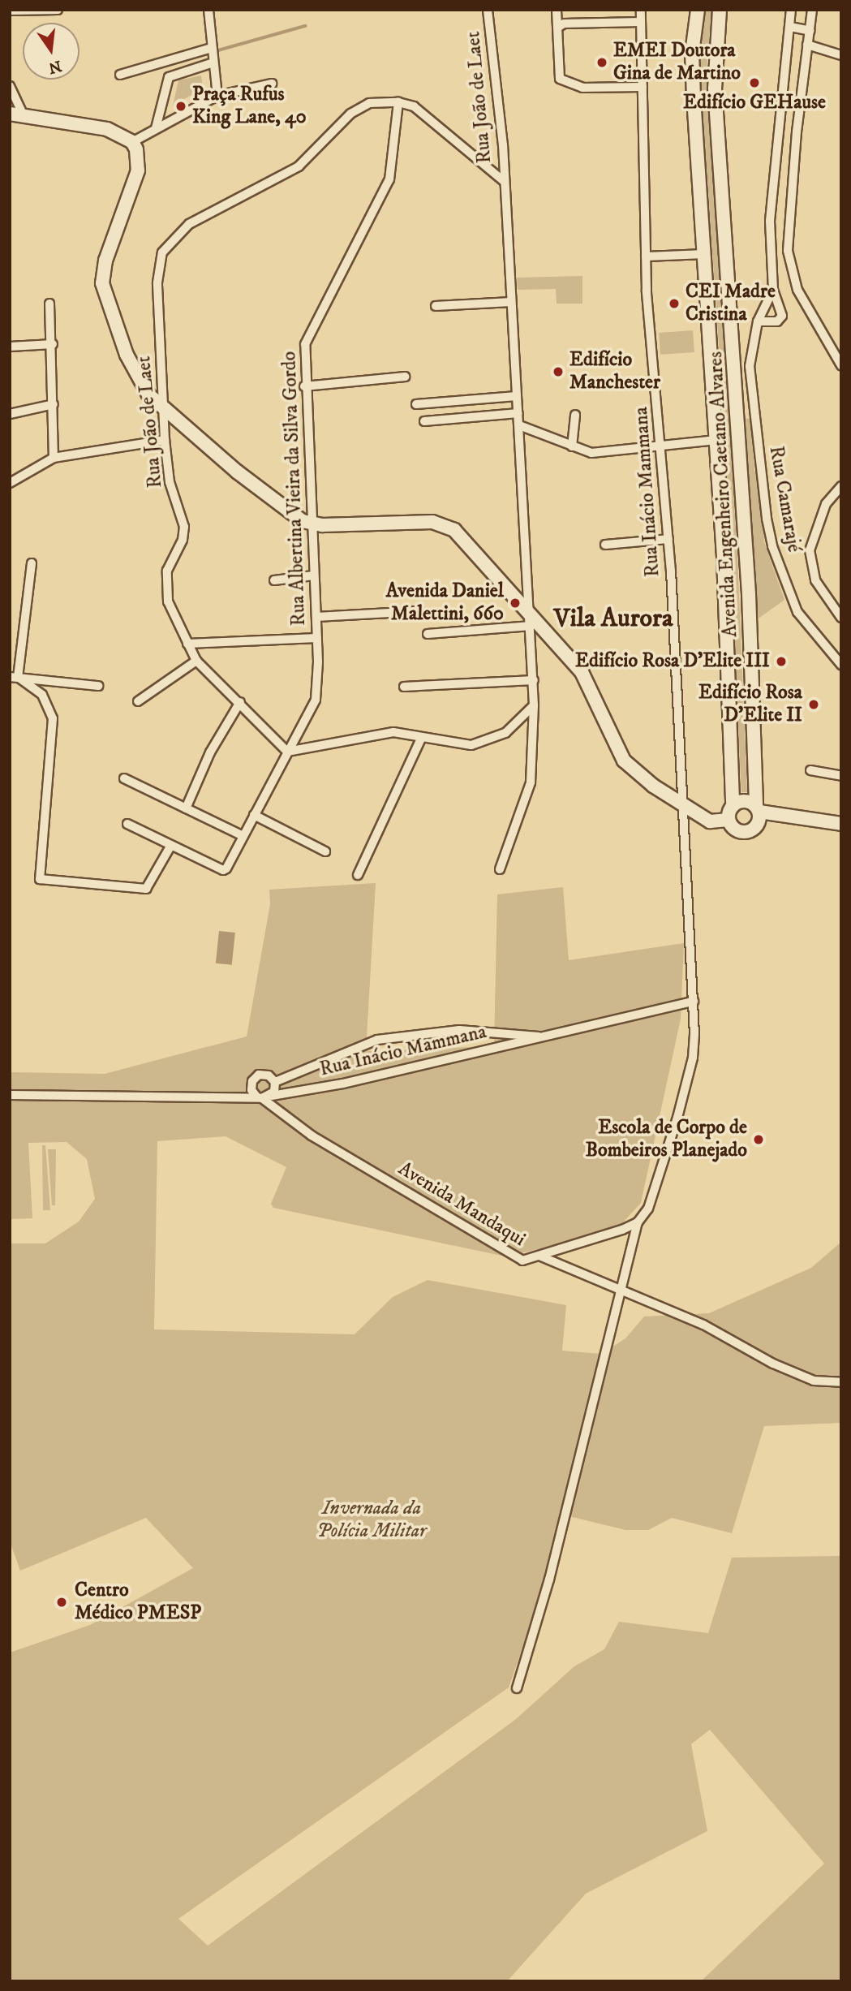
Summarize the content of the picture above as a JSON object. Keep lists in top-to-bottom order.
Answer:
{
  "streets": {
    "street": [
      "Rua João de Laet",
      "Rua Albertina Vieira da Silva Gordo",
      "Rua Inácio Mammana",
      "Avenida Engenheiro Caetano Alvares",
      "Rua Camarajé",
      "Avenida Mandaqui"
    ]
  },
  "crossings": [
    ["Rua João de Laet", "Rua Albertina Vieira da Silva Gordo"],
    ["Rua Inácio Mammana", "Avenida Mandaqui"]
  ],
  "districts": ["Vila Aurora"],
  "parks": ["Invernada da Polícia Militar"],
  "places": [
    "EMEI Doutora Gina de Martino",
    "Edifício GEHause",
    "Praça Rufus King Lane, 40",
    "CEI Madre Cristina",
    "Edifício Manchester",
    "Avenida Daniel Malettini, 660",
    "Edifício Rosa D'Elite III",
    "Edifício Rosa D'Elite II",
    "Escola de Corpo de Bombeiros Planejado",
    "Centro Médico PMESP"
  ],
  "north": "bottom"
}
